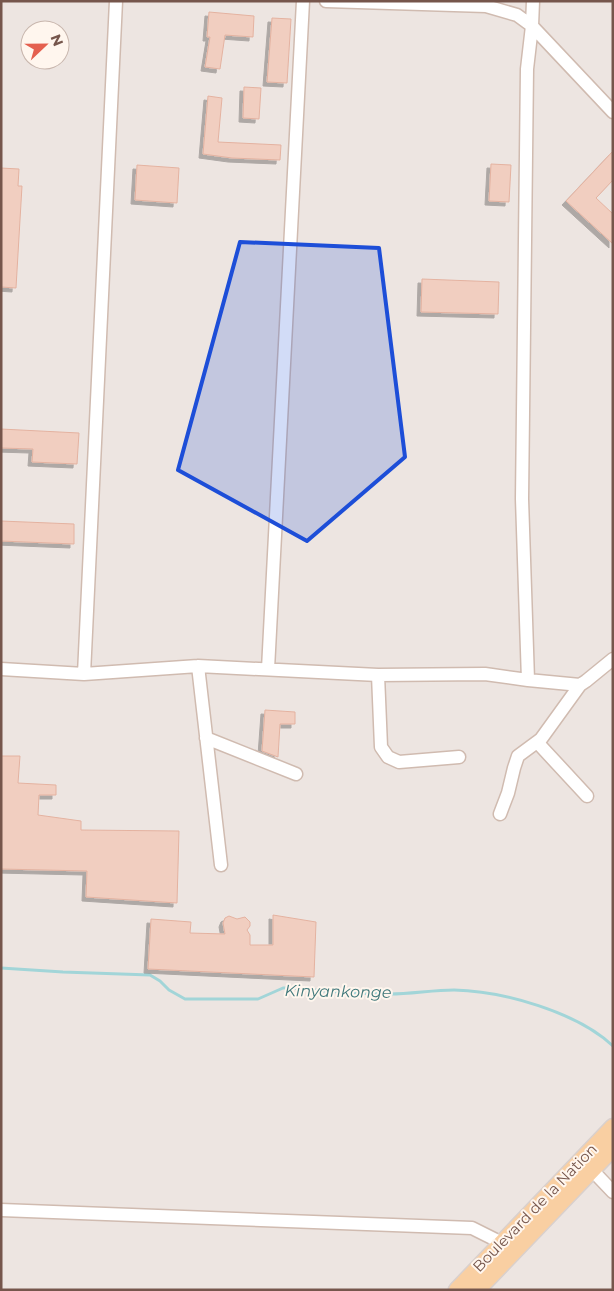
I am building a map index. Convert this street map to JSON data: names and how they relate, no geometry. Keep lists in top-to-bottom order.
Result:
{
  "streets": {
    "main road": ["Boulevard de la Nation"]
  },
  "water": ["Kinyankonge"],
  "north": "right"
}
